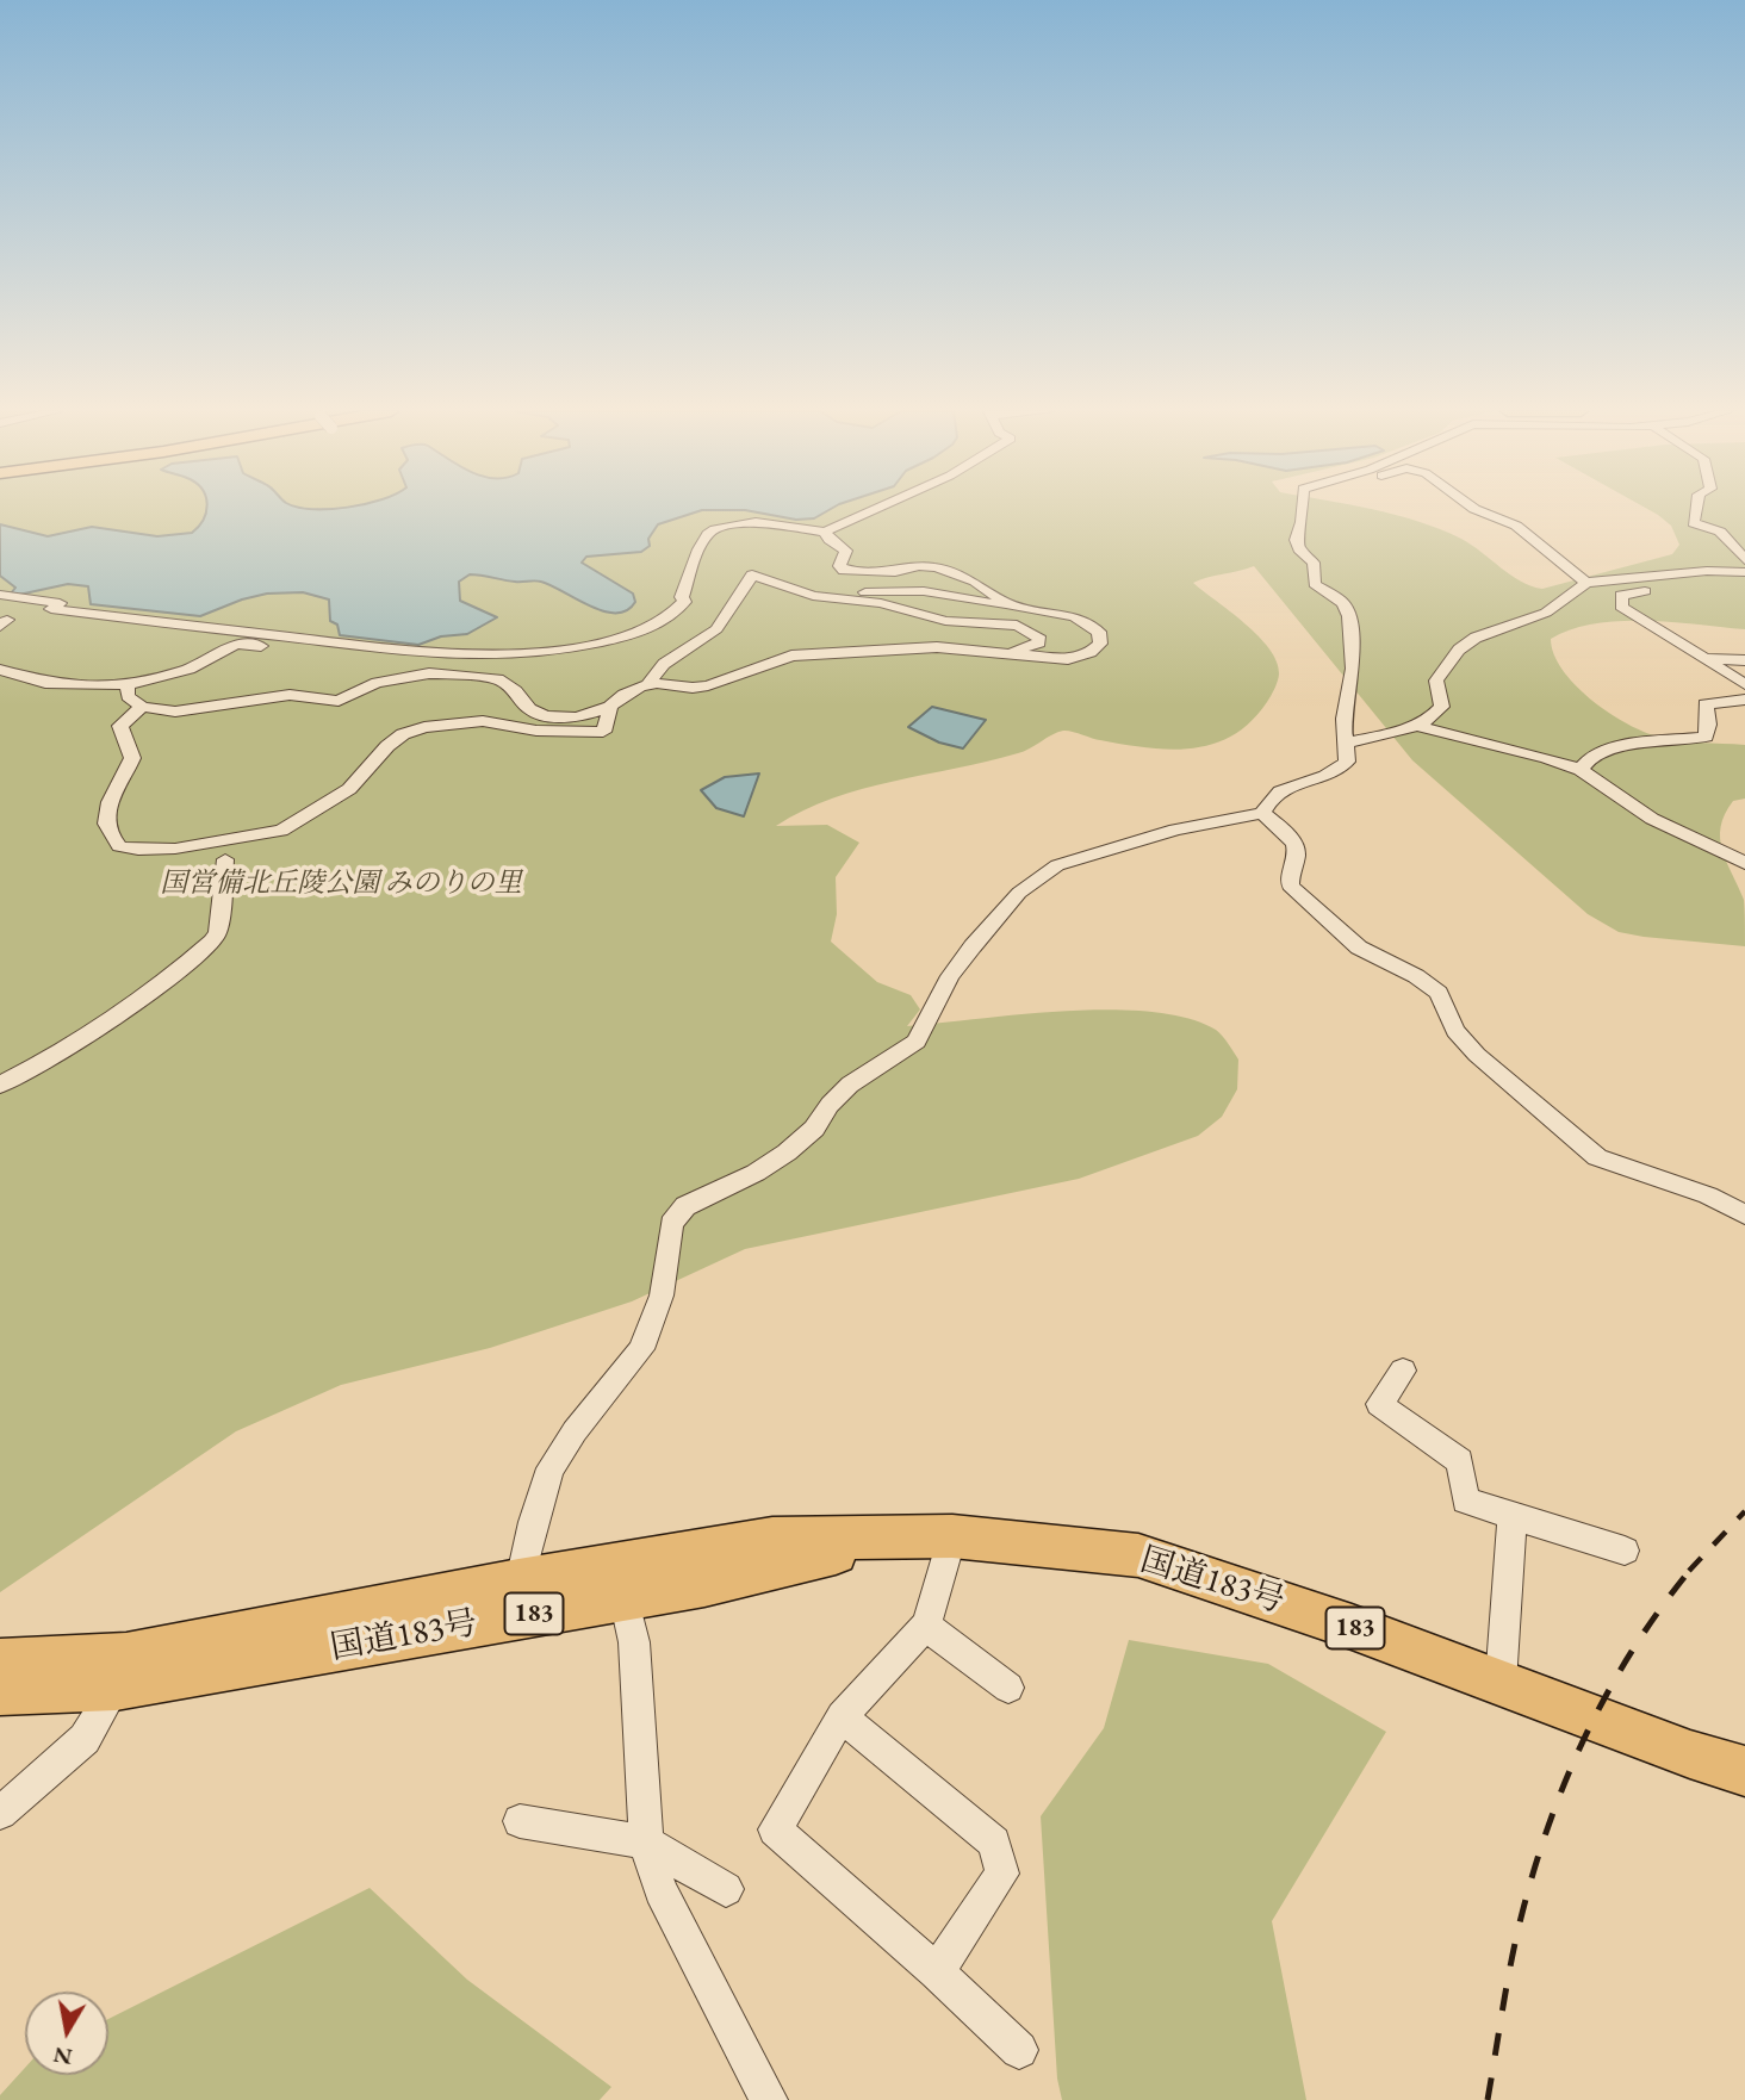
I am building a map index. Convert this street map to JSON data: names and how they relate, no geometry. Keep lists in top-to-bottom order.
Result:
{
  "streets": {
    "highway": ["国道183号", "183"]
  },
  "parks": ["国営備北丘陵公園 みのりの里"],
  "north": "bottom"
}
